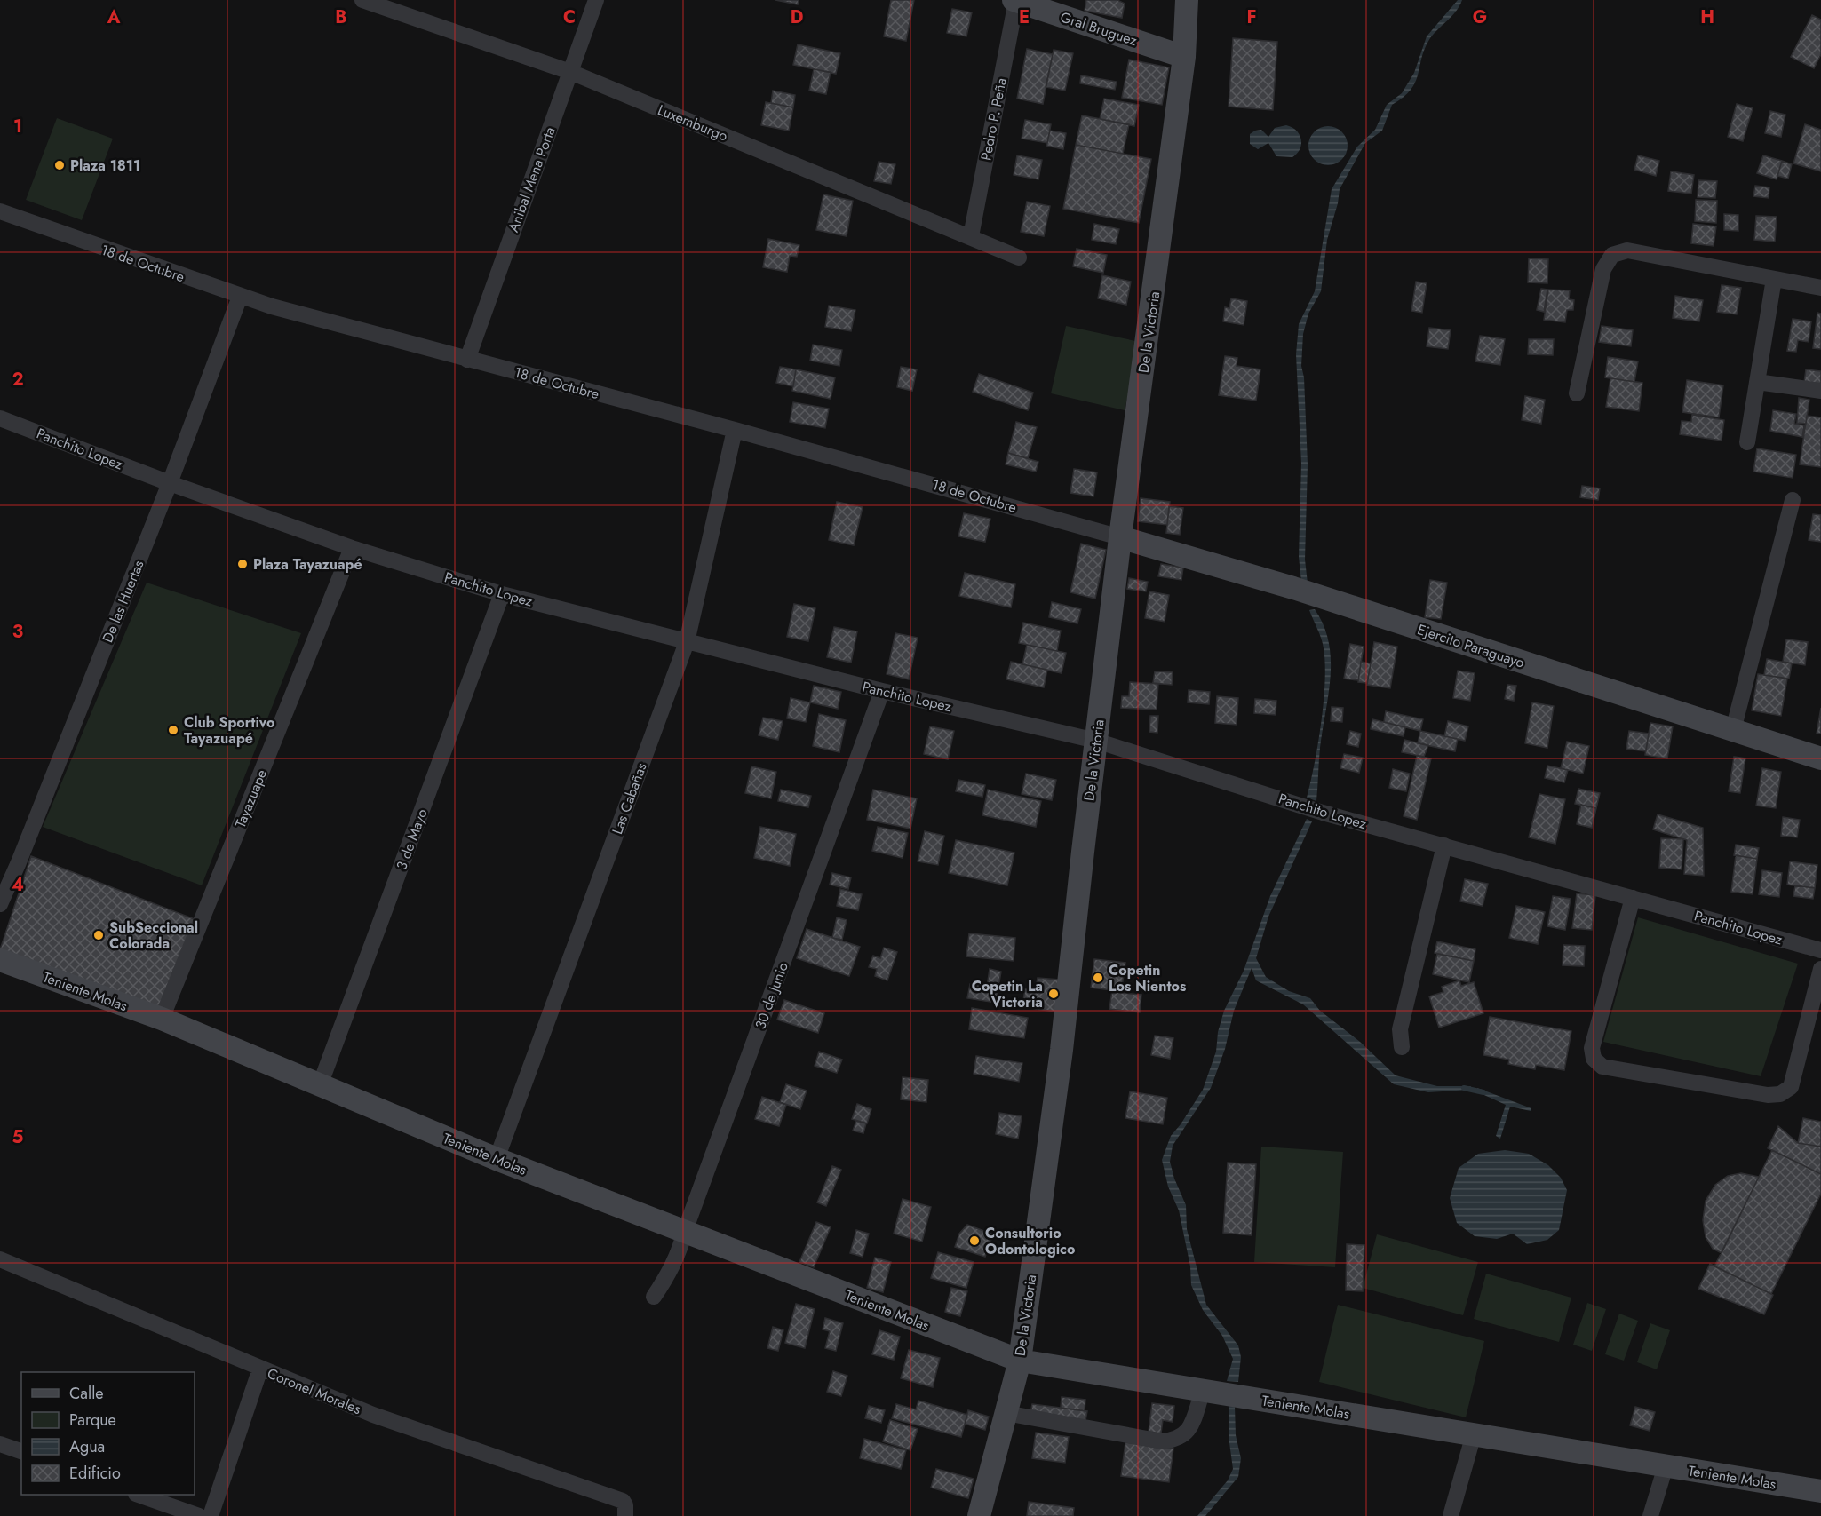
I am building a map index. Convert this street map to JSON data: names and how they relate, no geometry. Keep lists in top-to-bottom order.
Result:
{
  "streets": {
    "street": [
      "Gral Bruguez",
      "Pedro P. Peña",
      "Luxemburgo",
      "Anibal Mena Porta",
      "18 de Octubre",
      "De la Victoria",
      "Panchito Lopez",
      "De las Huertas",
      "Ejercito Paraguayo",
      "Tayazuape",
      "Las Cabañas",
      "3 de Mayo",
      "Teniente Molas",
      "30 de Junio",
      "Coronel Morales"
    ]
  },
  "crossings": [
    ["Gral Bruguez", "Pedro P. Peña"],
    ["Gral Bruguez", "De la Victoria"],
    ["Pedro P. Peña", "Luxemburgo"],
    ["Luxemburgo", "Anibal Mena Porta"],
    ["Anibal Mena Porta", "18 de Octubre"],
    ["18 de Octubre", "De la Victoria"],
    ["18 de Octubre", "De las Huertas"],
    ["18 de Octubre", "Ejercito Paraguayo"],
    ["18 de Octubre", "Las Cabañas"],
    ["De la Victoria", "Panchito Lopez"],
    ["De la Victoria", "Ejercito Paraguayo"],
    ["De la Victoria", "Teniente Molas"],
    ["Panchito Lopez", "De las Huertas"],
    ["Panchito Lopez", "Tayazuape"],
    ["Panchito Lopez", "Las Cabañas"],
    ["Panchito Lopez", "3 de Mayo"],
    ["Panchito Lopez", "30 de Junio"],
    ["Tayazuape", "Teniente Molas"],
    ["Las Cabañas", "Teniente Molas"],
    ["3 de Mayo", "Teniente Molas"],
    ["Teniente Molas", "30 de Junio"]
  ],
  "places": [
    "Plaza 1811",
    "Plaza Tayazuapé",
    "Club Sportivo Tayazuapé",
    "SubSeccional Colorada",
    "Copetin Los Nientos",
    "Copetin La Victoria",
    "Consultorio Odontologico"
  ],
  "legend": [
    "Calle",
    "Parque",
    "Agua",
    "Edificio"
  ],
  "grid": {
    "columns": [
      "A",
      "B",
      "C",
      "D",
      "E",
      "F",
      "G",
      "H"
    ],
    "rows": [
      "1",
      "2",
      "3",
      "4",
      "5"
    ]
  }
}
